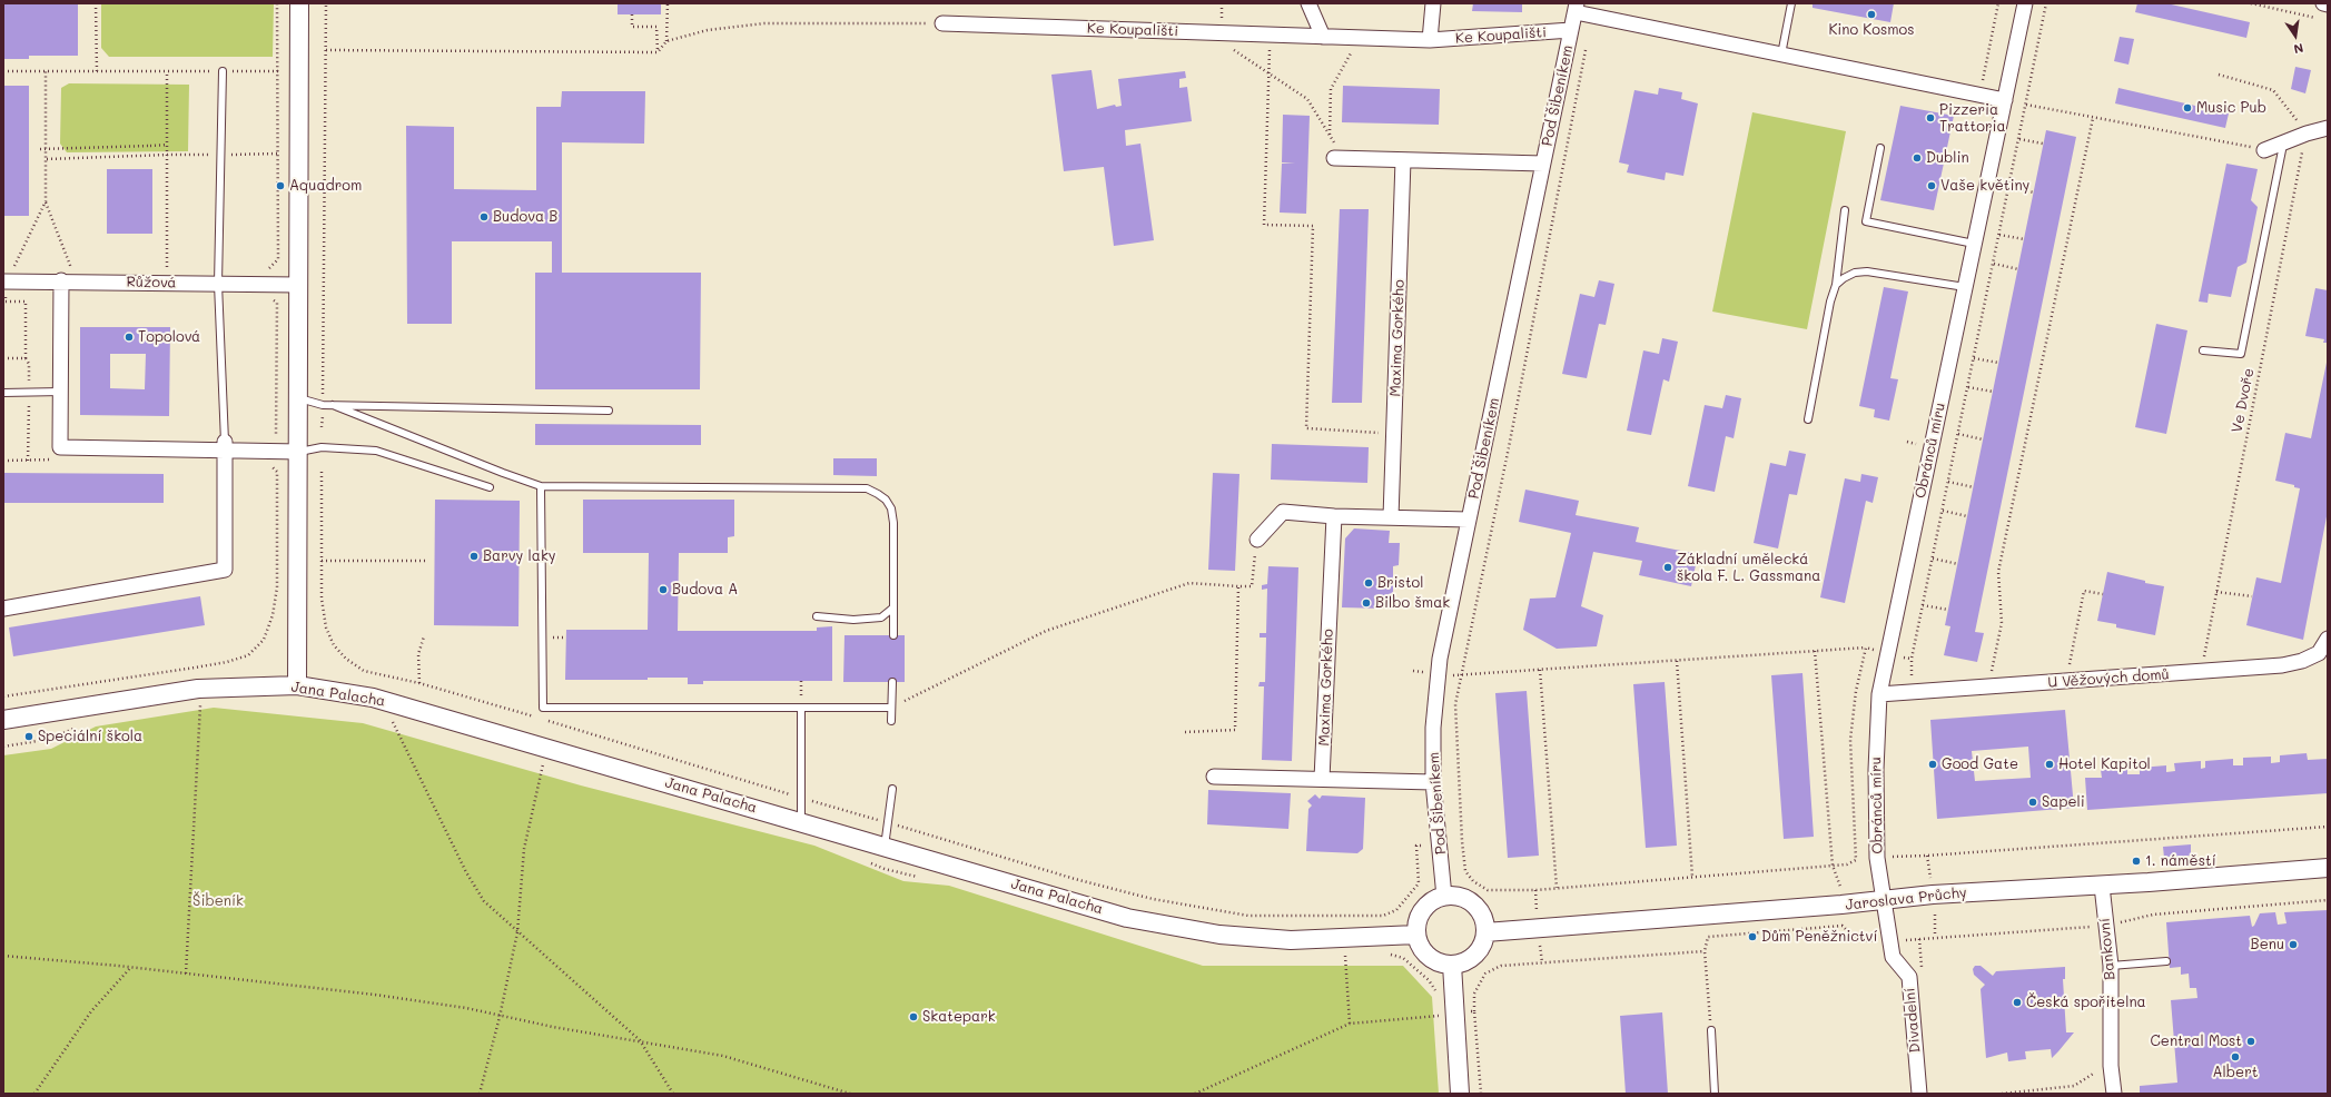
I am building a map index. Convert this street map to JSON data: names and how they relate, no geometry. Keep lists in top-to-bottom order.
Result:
{
  "streets": {
    "street": [
      "Ke Koupališti",
      "Pod Šibeníkem",
      "Růžová",
      "Maxima Gorkého",
      "Obránců míru",
      "U Věžových domů",
      "Jana Palacha",
      "Jaroslava Průchy",
      "Bankovní",
      "Divadelní"
    ],
    "path": ["Ve Dvoře"]
  },
  "crossings": [
    ["Ke Koupališti", "Pod Šibeníkem"],
    ["Pod Šibeníkem", "Jana Palacha"],
    ["Pod Šibeníkem", "Jaroslava Průchy"],
    ["Ve Dvoře", "U Věžových domů"],
    ["Obránců míru", "U Věžových domů"],
    ["Obránců míru", "Jaroslava Průchy"],
    ["Obránců míru", "Divadelní"],
    ["Jana Palacha", "Jaroslava Průchy"],
    ["Jaroslava Průchy", "Bankovní"],
    ["Jaroslava Průchy", "Divadelní"]
  ],
  "parks": ["Šibeník"],
  "places": [
    "Kino Kosmos",
    "Music Pub",
    "Pizzeria Trattoria",
    "Dublin",
    "Aquadrom",
    "Vaše květiny",
    "Budova B",
    "Topolová",
    "Barvy laky",
    "Základní umělecká škola F. L. Gassmana",
    "Bristol",
    "Budova A",
    "Bilbo šmak",
    "Speciální škola",
    "Good Gate",
    "Hotel Kapitol",
    "Sapeli",
    "1. náměstí",
    "Dům Peněžnictví",
    "Benu",
    "Česká spořitelna",
    "Skatepark",
    "Central Most",
    "Albert"
  ],
  "north": "bottom"
}
